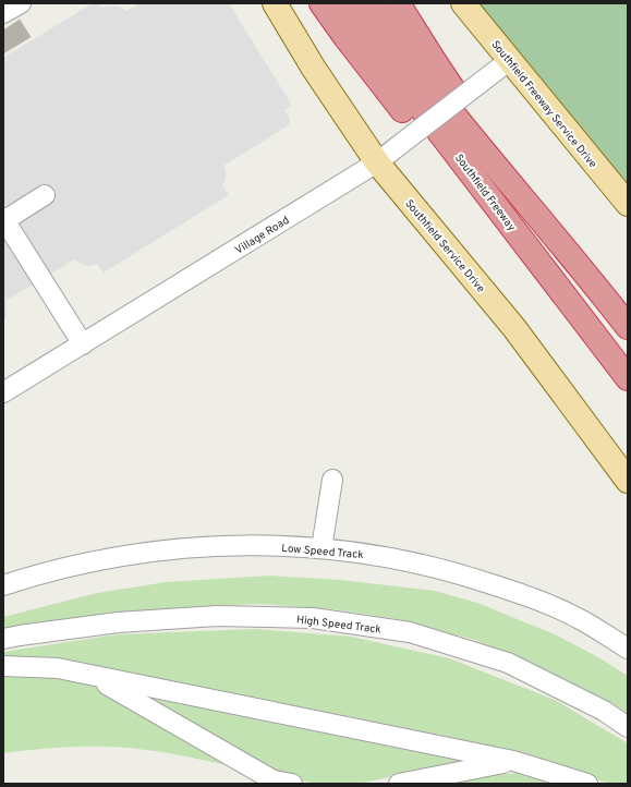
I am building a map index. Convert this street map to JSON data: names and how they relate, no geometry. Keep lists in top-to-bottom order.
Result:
{
  "streets": {
    "highway": ["Southfield Freeway"],
    "main road": ["Southfield Freeway Service Drive", "Southfield Service Drive"],
    "street": ["Village Road", "Low Speed Track", "High Speed Track"]
  },
  "crossings": [
    ["Southfield Freeway Service Drive", "Village Road"],
    ["Village Road", "Southfield Service Drive"]
  ]
}
